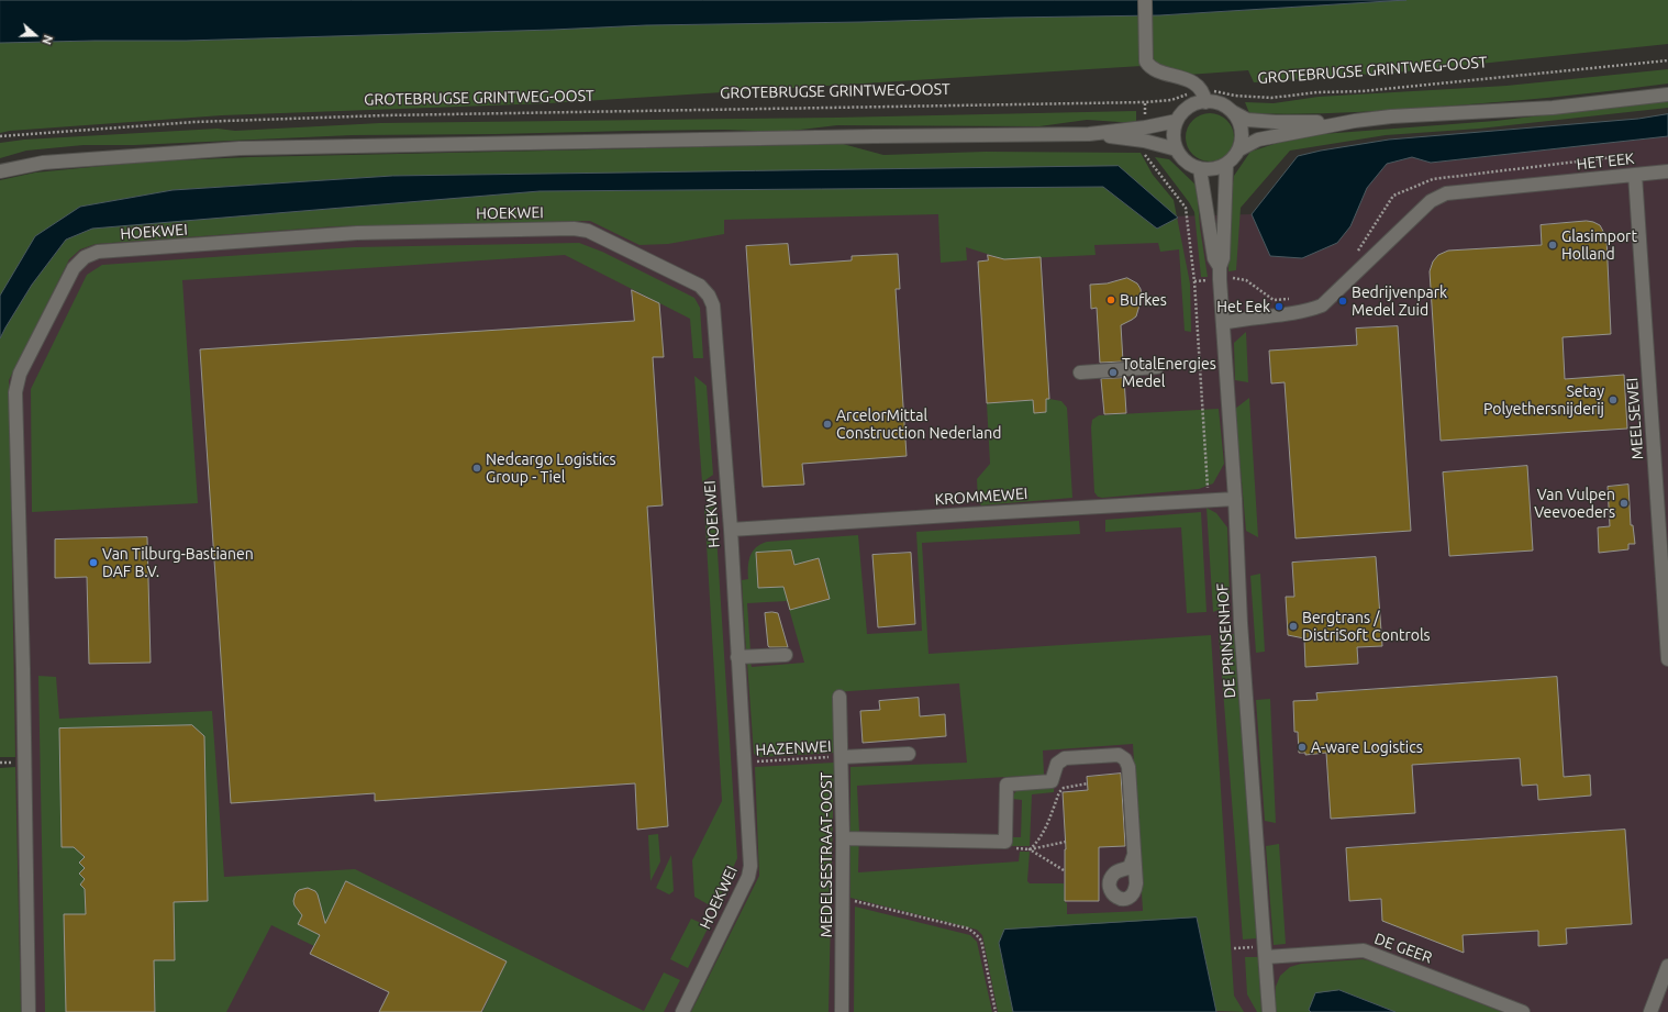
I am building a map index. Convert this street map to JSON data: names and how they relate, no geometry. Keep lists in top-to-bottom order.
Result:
{
  "streets": {
    "street": [
      "HET EEK",
      "HOEKWEI",
      "MEELSEWEI",
      "KROMMEWEI",
      "DE PRINSENHOF",
      "MEDELSESTRAAT-OOST",
      "DE GEER"
    ],
    "path": ["GROTEBRUGSE GRINTWEG-OOST", "HAZENWEI"]
  },
  "crossings": [
    ["GROTEBRUGSE GRINTWEG-OOST", "DE PRINSENHOF"],
    ["HET EEK", "MEELSEWEI"],
    ["HET EEK", "DE PRINSENHOF"],
    ["HOEKWEI", "KROMMEWEI"],
    ["HOEKWEI", "HAZENWEI"],
    ["KROMMEWEI", "DE PRINSENHOF"],
    ["DE PRINSENHOF", "DE GEER"],
    ["HAZENWEI", "MEDELSESTRAAT-OOST"]
  ],
  "places": [
    "Glasimport Holland",
    "Bufkes",
    "Bedrijvenpark Medel Zuid",
    "Het Eek",
    "TotalEnergies Medel",
    "Setay Polyethersnijderij",
    "ArcelorMittal Construction Nederland",
    "Nedcargo Logistics Group - Tiel",
    "Van Vulpen Veevoeders",
    "Van Tilburg-Bastianen DAF B.V.",
    "Bergtrans / DistriSoft Controls",
    "A-ware Logistics"
  ],
  "north": "right"
}
